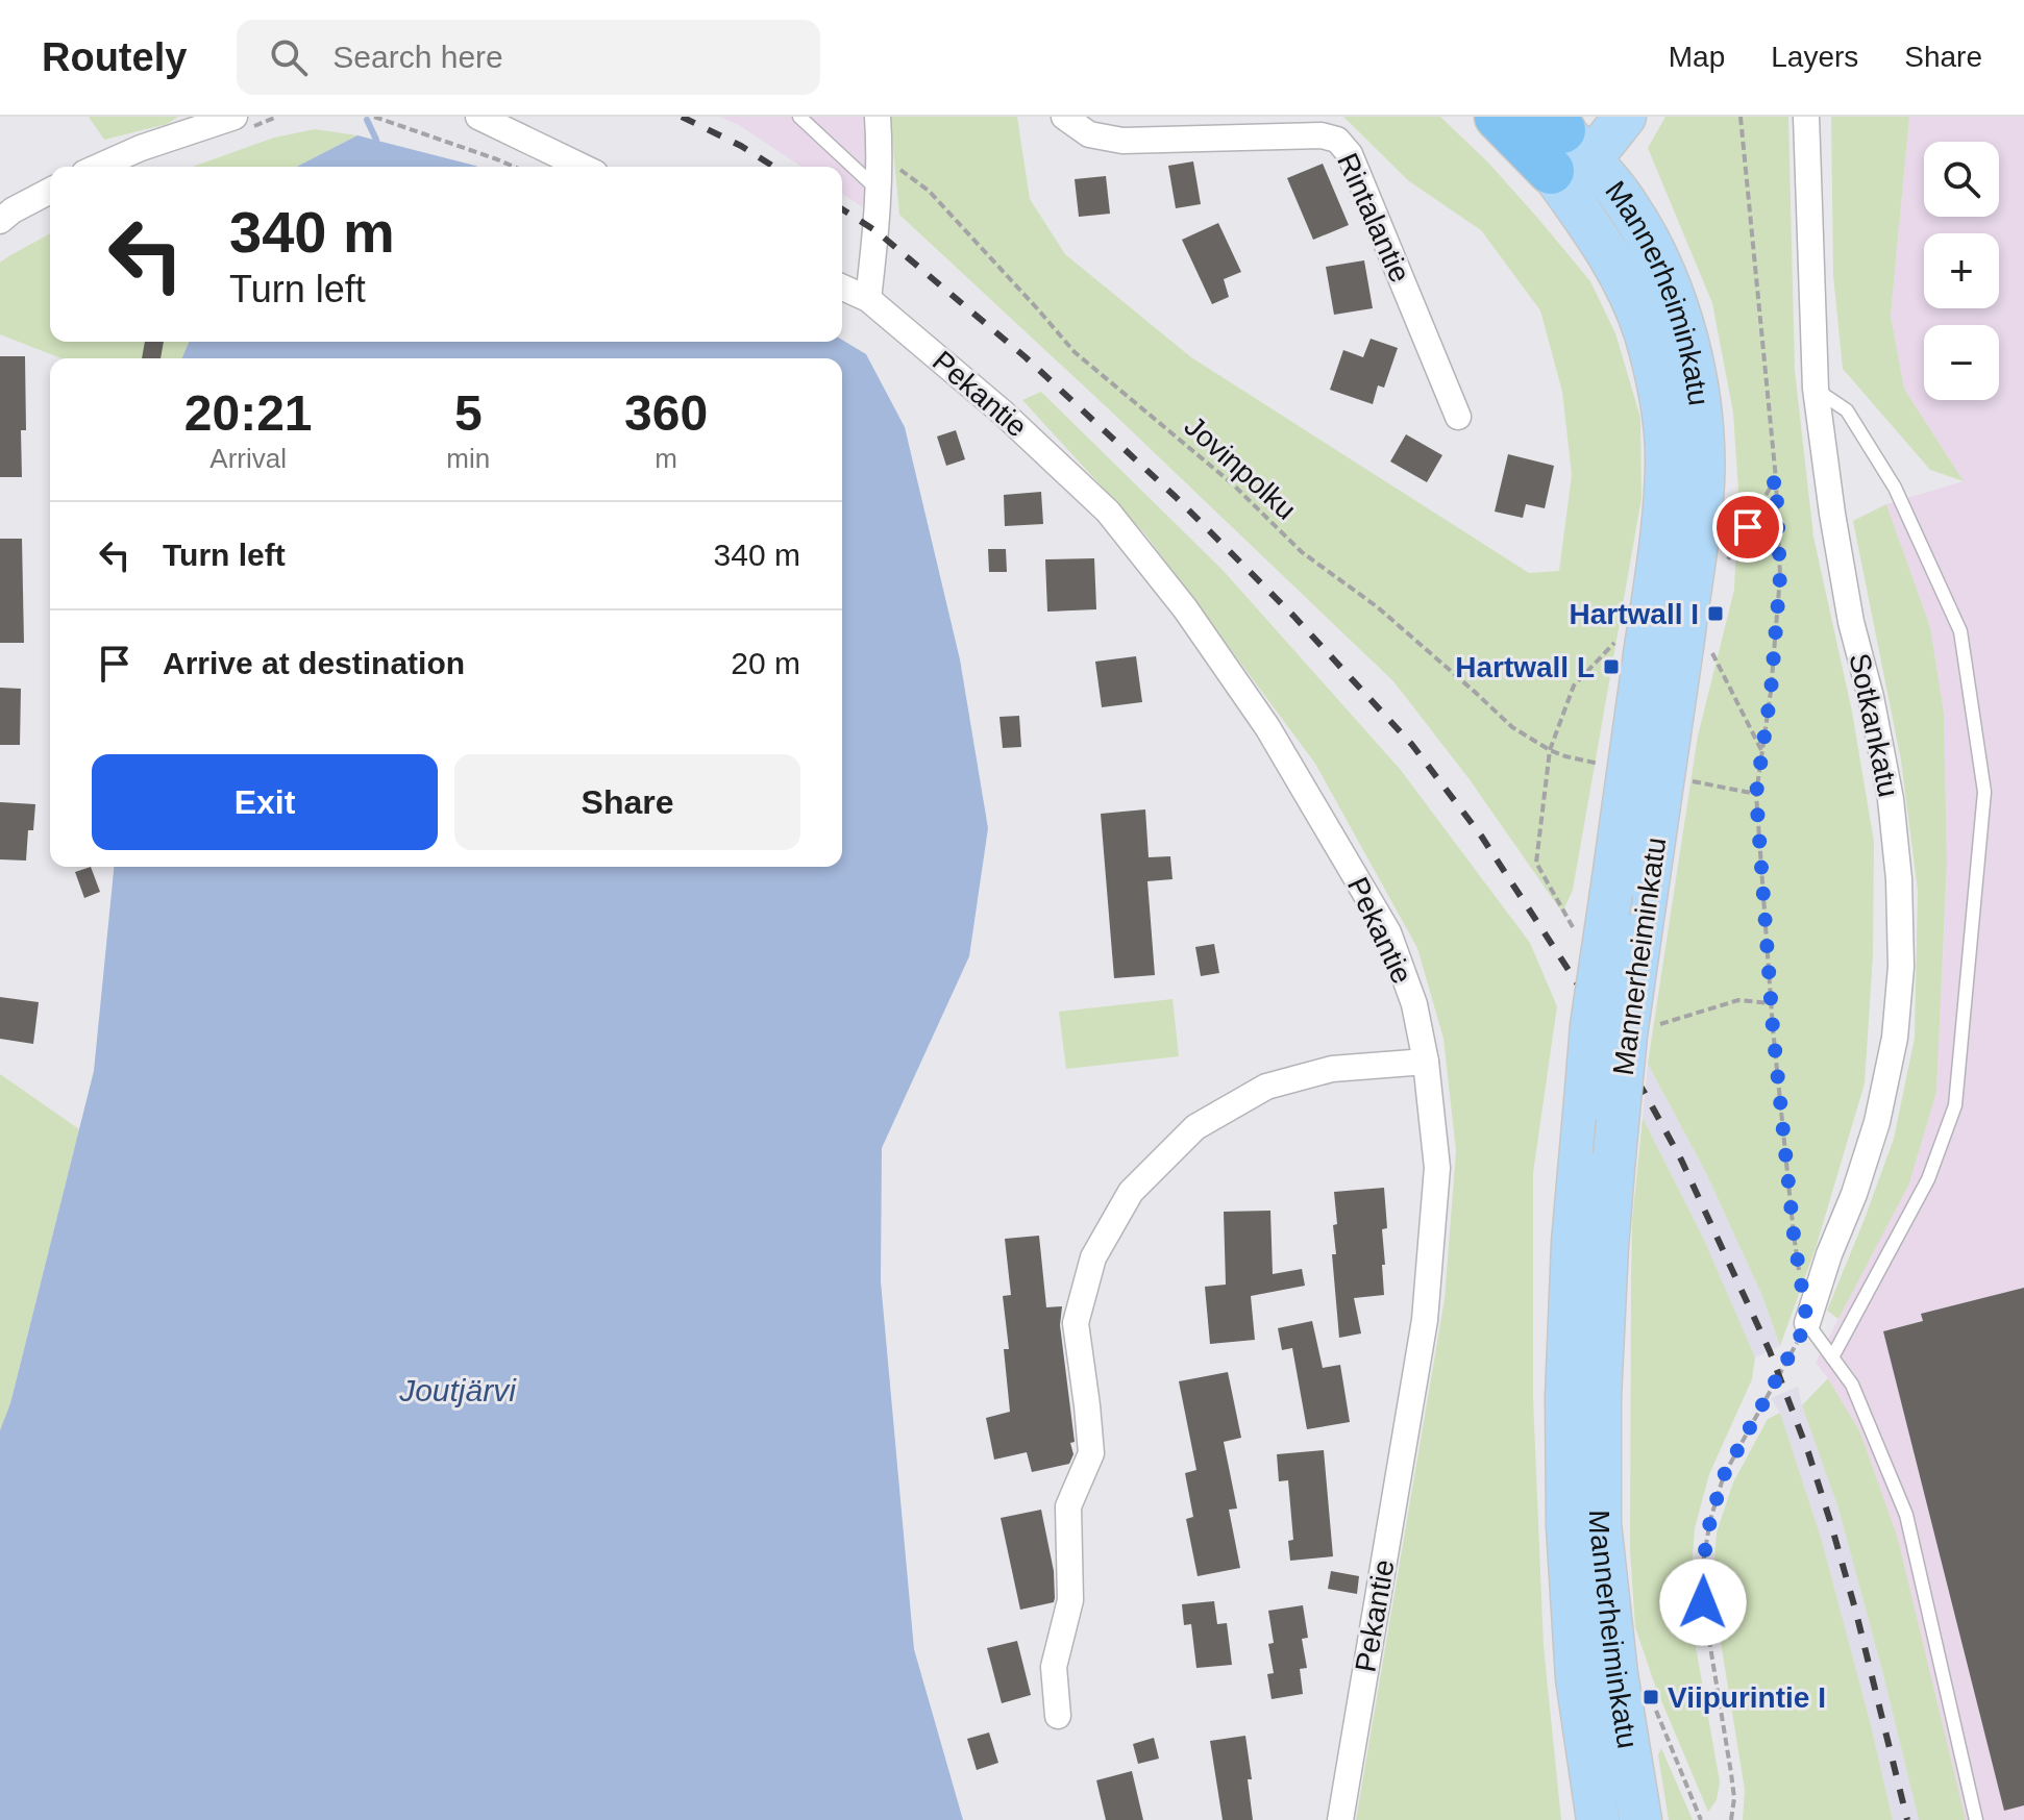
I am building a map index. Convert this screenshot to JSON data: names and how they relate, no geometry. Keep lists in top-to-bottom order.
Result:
{
  "streets": {
    "main road": ["Mannerheiminkatu"],
    "street": ["Rintalantie", "Pekantie", "Sotkankatu"],
    "path": ["Jovinpolku"]
  },
  "water": ["Joutjärvi"],
  "places": {
    "transit": ["Hartwall I", "Hartwall L", "Viipurintie I"]
  },
  "page": {
    "header": "Routely",
    "search": "Search here",
    "nav": ["Map", "Layers", "Share"],
    "map_buttons": ["+", "−"],
    "turn": ["340 m", "Turn left"],
    "eta": [
      "20:21",
      "Arrival",
      "5",
      "min",
      "360",
      "m"
    ],
    "list": [
      {
        "name": "Turn left",
        "value": "340 m"
      },
      {
        "name": "Arrive at destination",
        "value": "20 m"
      }
    ],
    "buttons": ["Exit", "Share"]
  }
}
